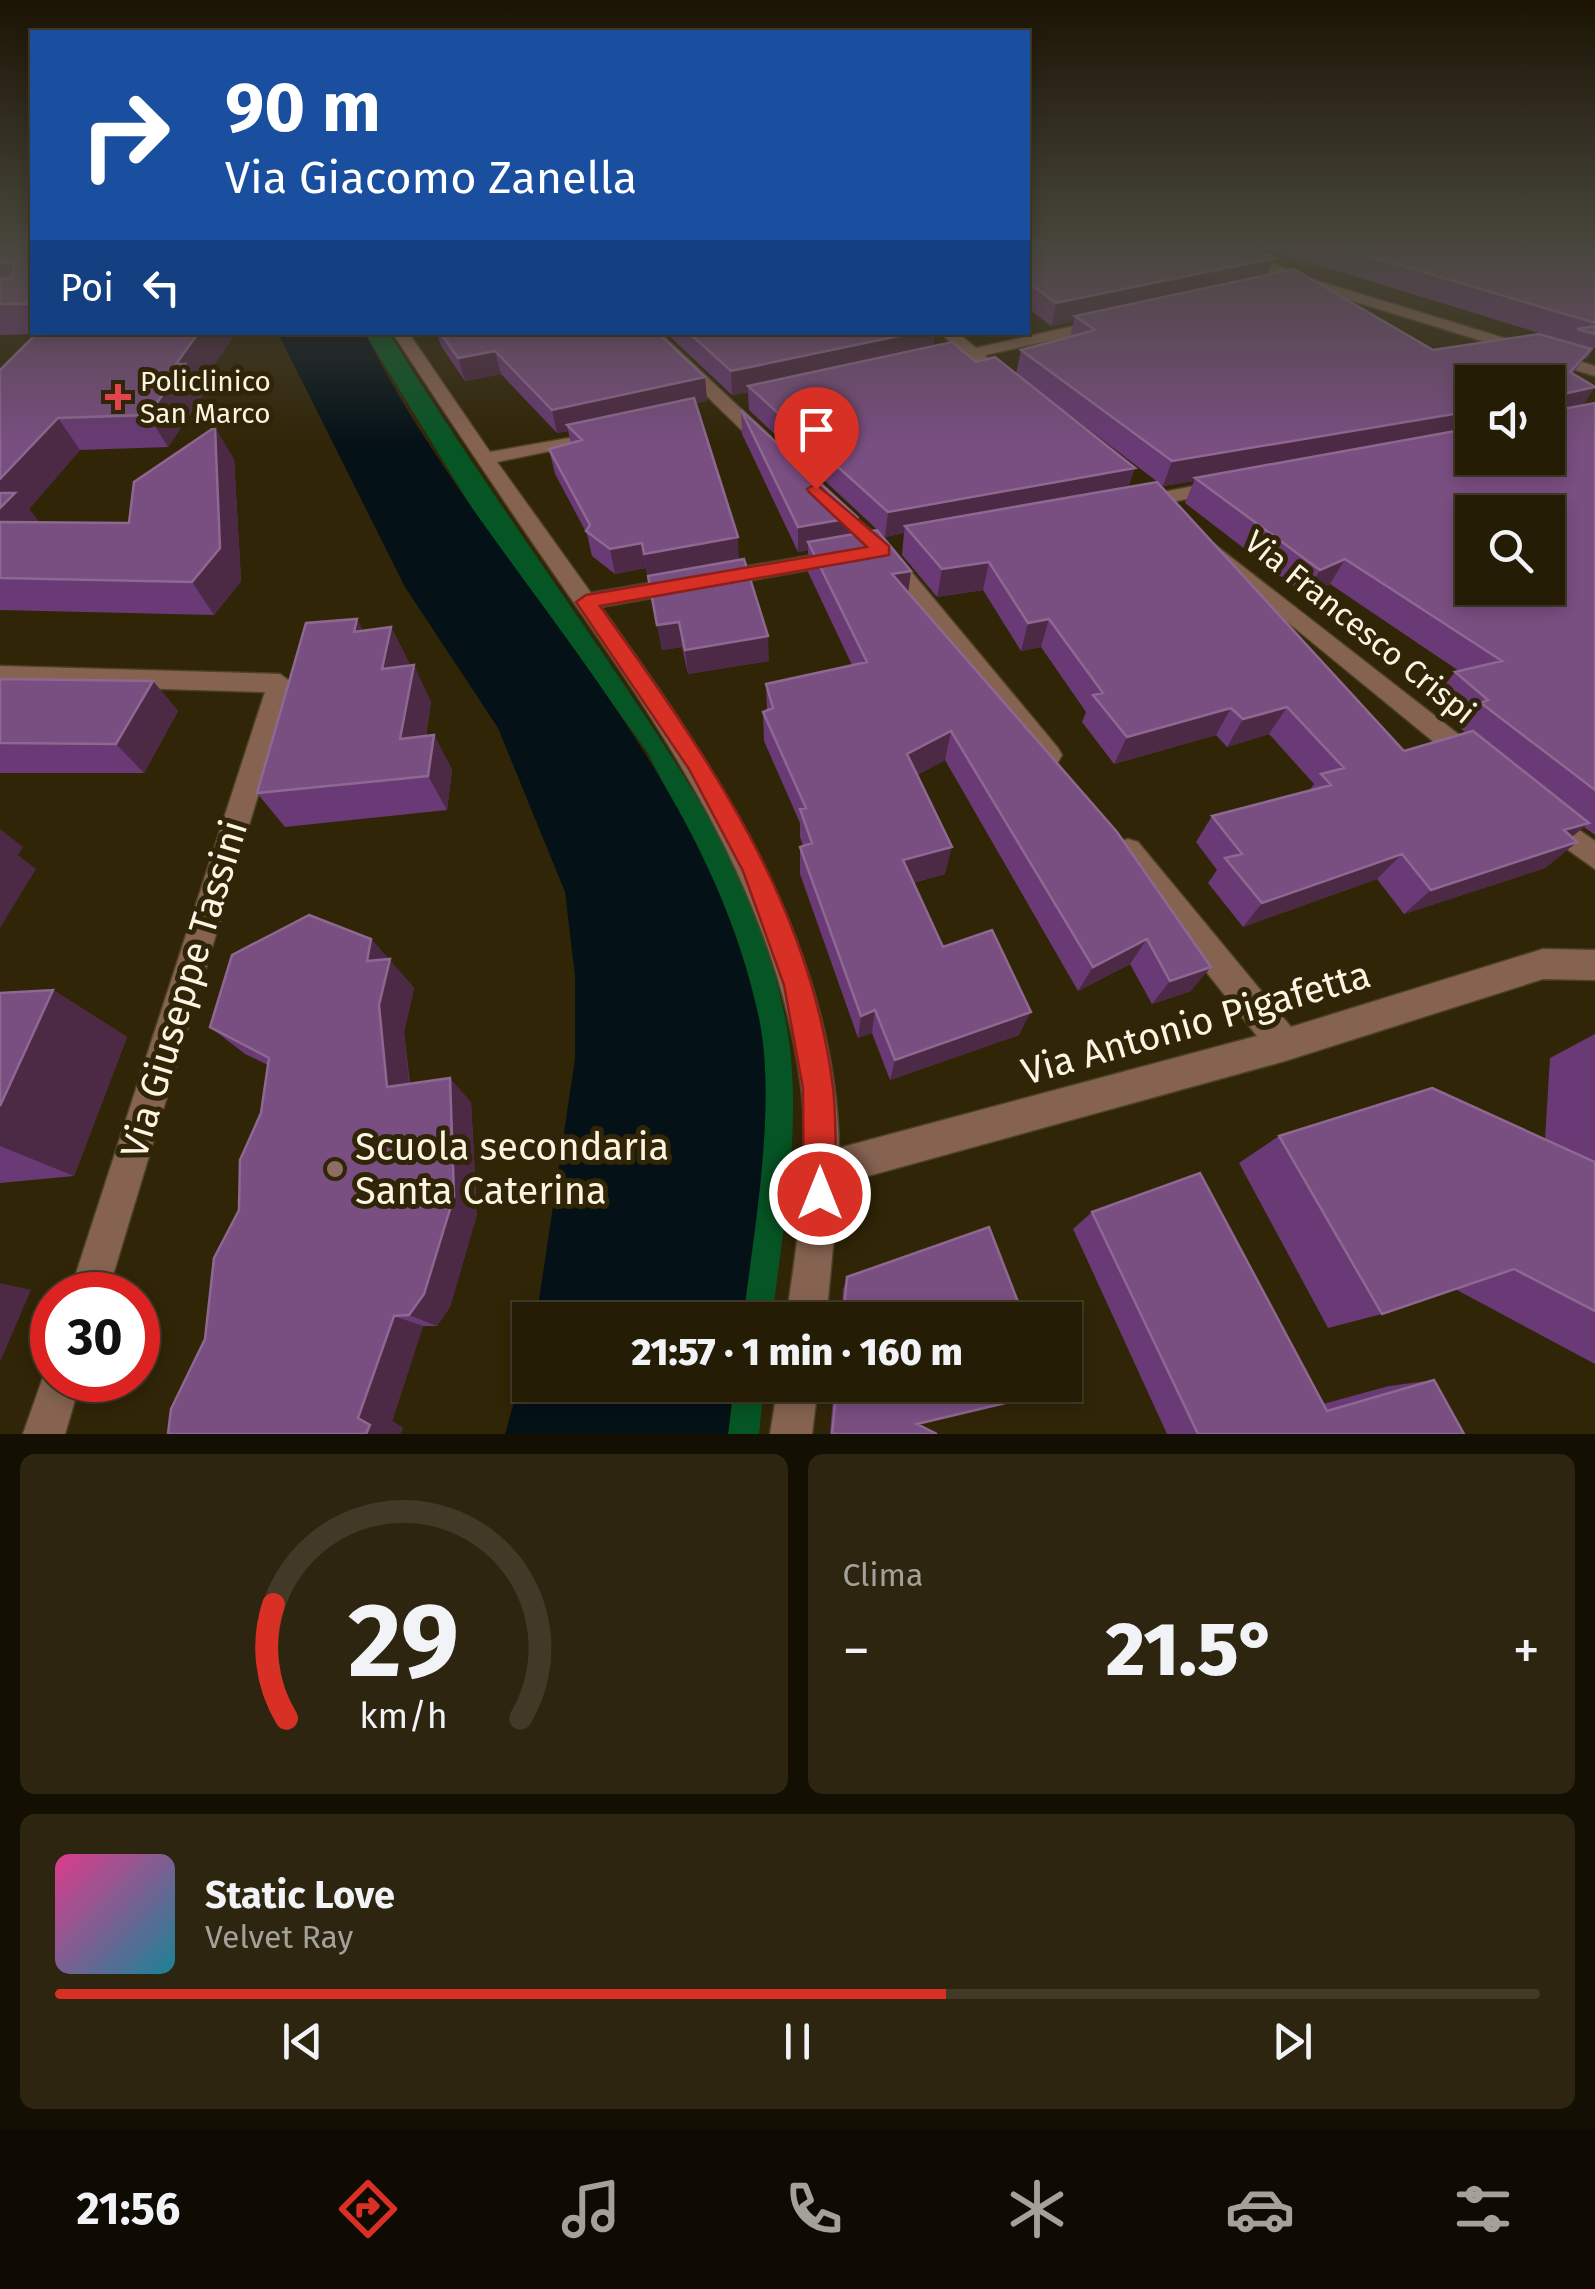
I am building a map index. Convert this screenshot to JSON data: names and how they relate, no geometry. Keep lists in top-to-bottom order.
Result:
{
  "streets": {
    "street": ["Via Francesco Crispi", "Via Giuseppe Tassini", "Via Antonio Pigafetta"]
  },
  "places": {
    "health": ["Policlinico San Marco"],
    "other": ["Scuola secondaria Santa Caterina"]
  },
  "page": {
    "turn": ["90 m", "Via Giacomo Zanella"],
    "then": "Poi",
    "limit": "30",
    "trip": "21:57 · 1 min · 160 m",
    "tile": "Clima",
    "heat": ["−", "21.5°", "+"],
    "song": ["Static Love", "Velvet Ray"],
    "tabs": "21:56",
    "gauge": ["29", "km/h"]
  }
}
